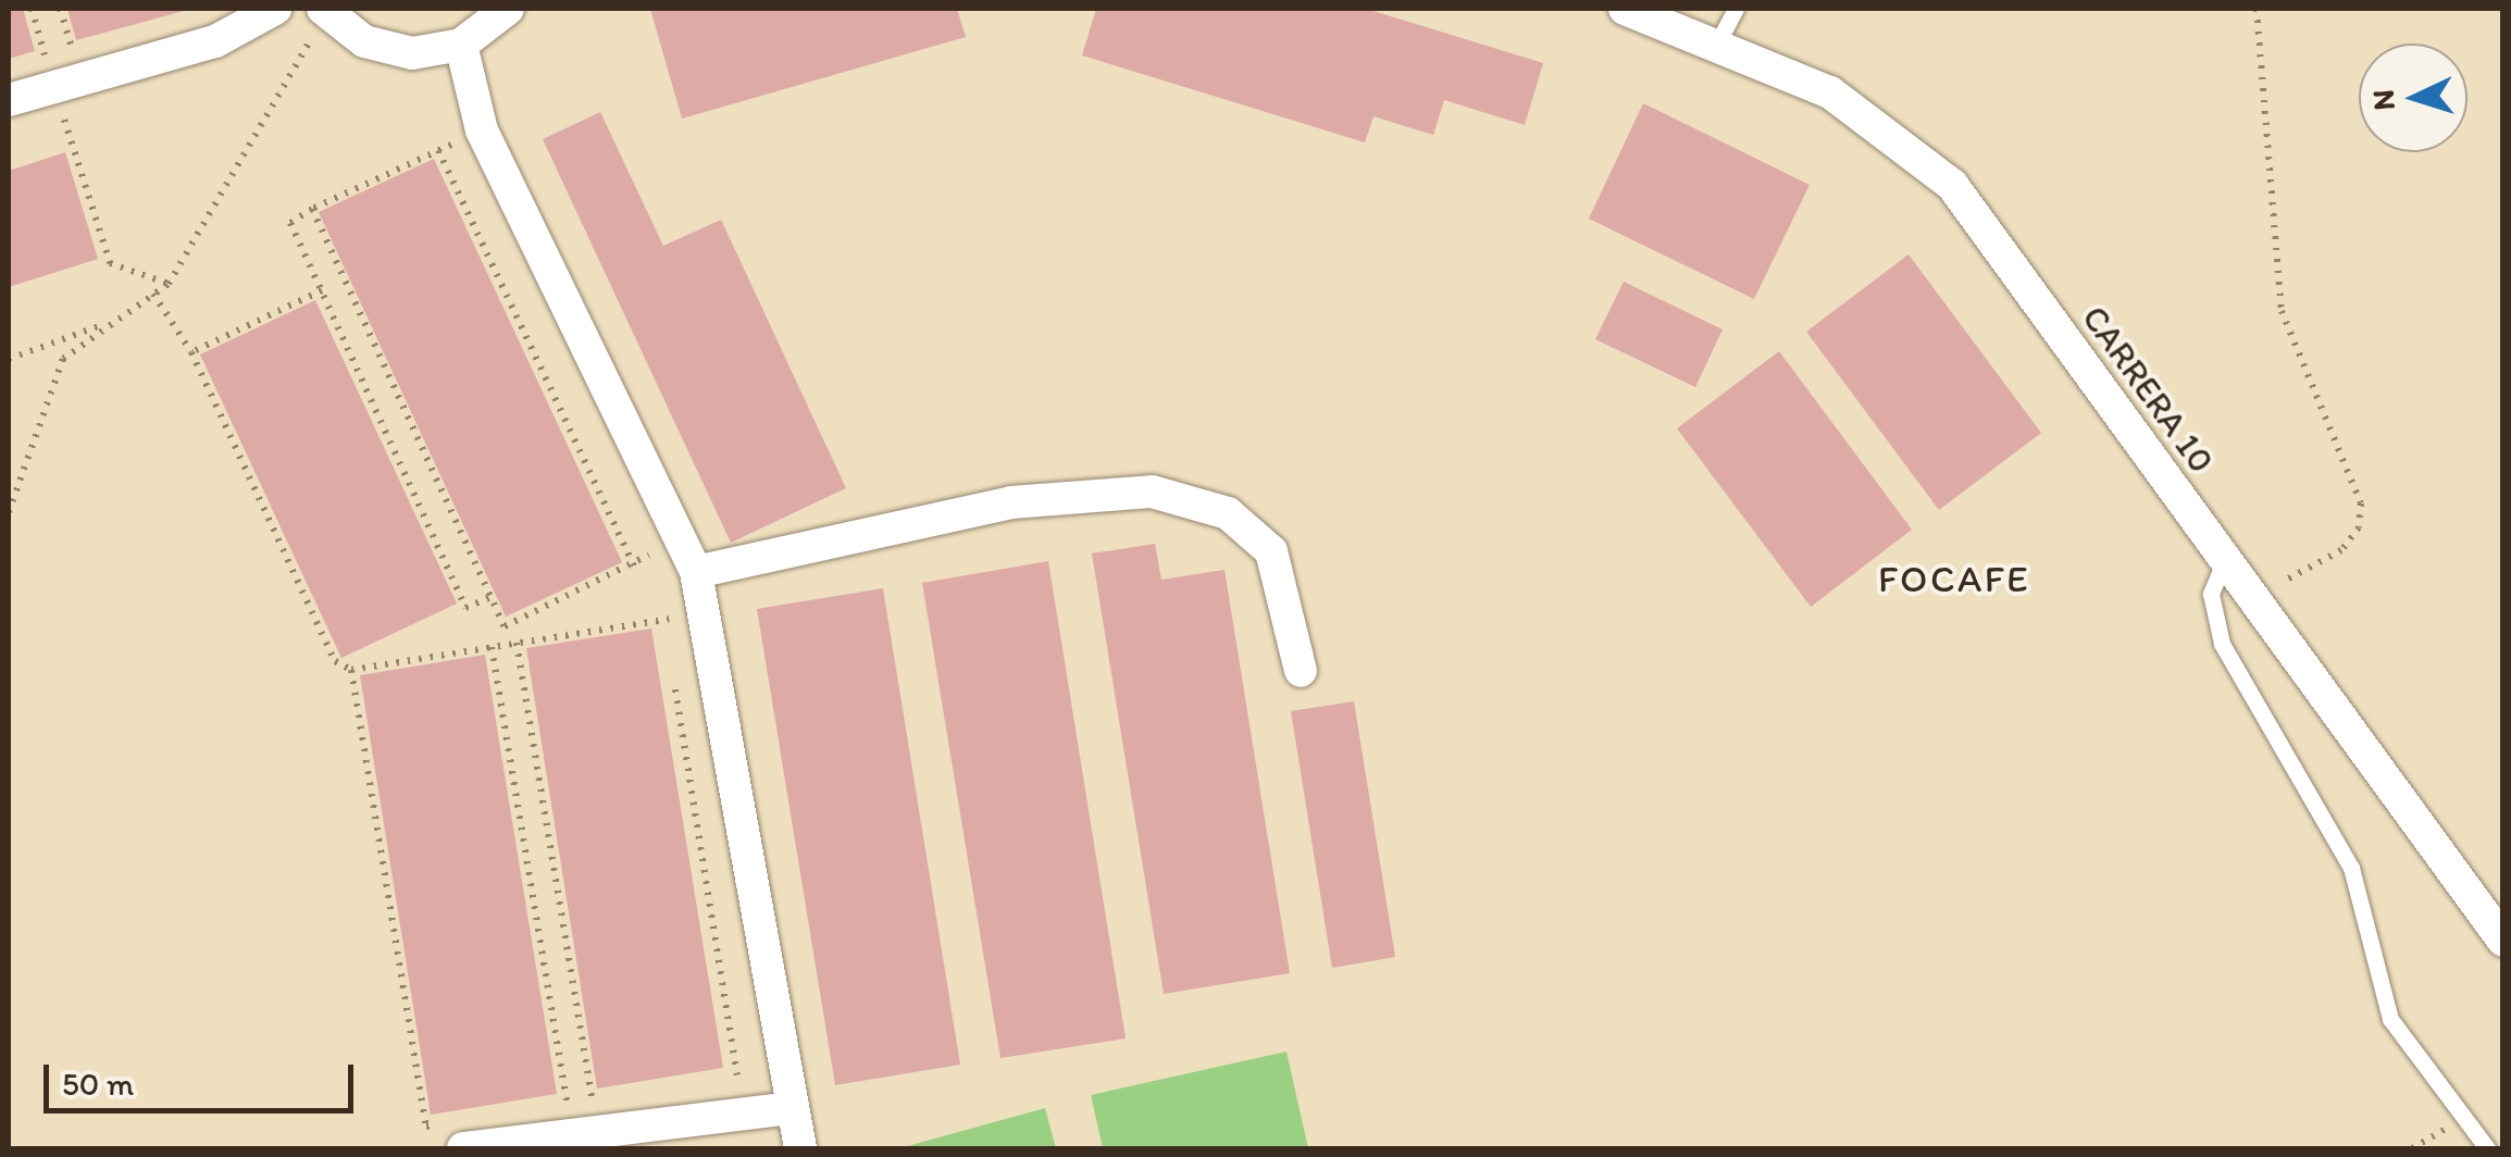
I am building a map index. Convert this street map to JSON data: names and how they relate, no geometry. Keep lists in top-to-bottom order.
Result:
{
  "streets": {
    "street": ["CARRERA 10"]
  },
  "districts": ["FOCAFE"],
  "scale_bar": "50 m",
  "north": "left"
}
